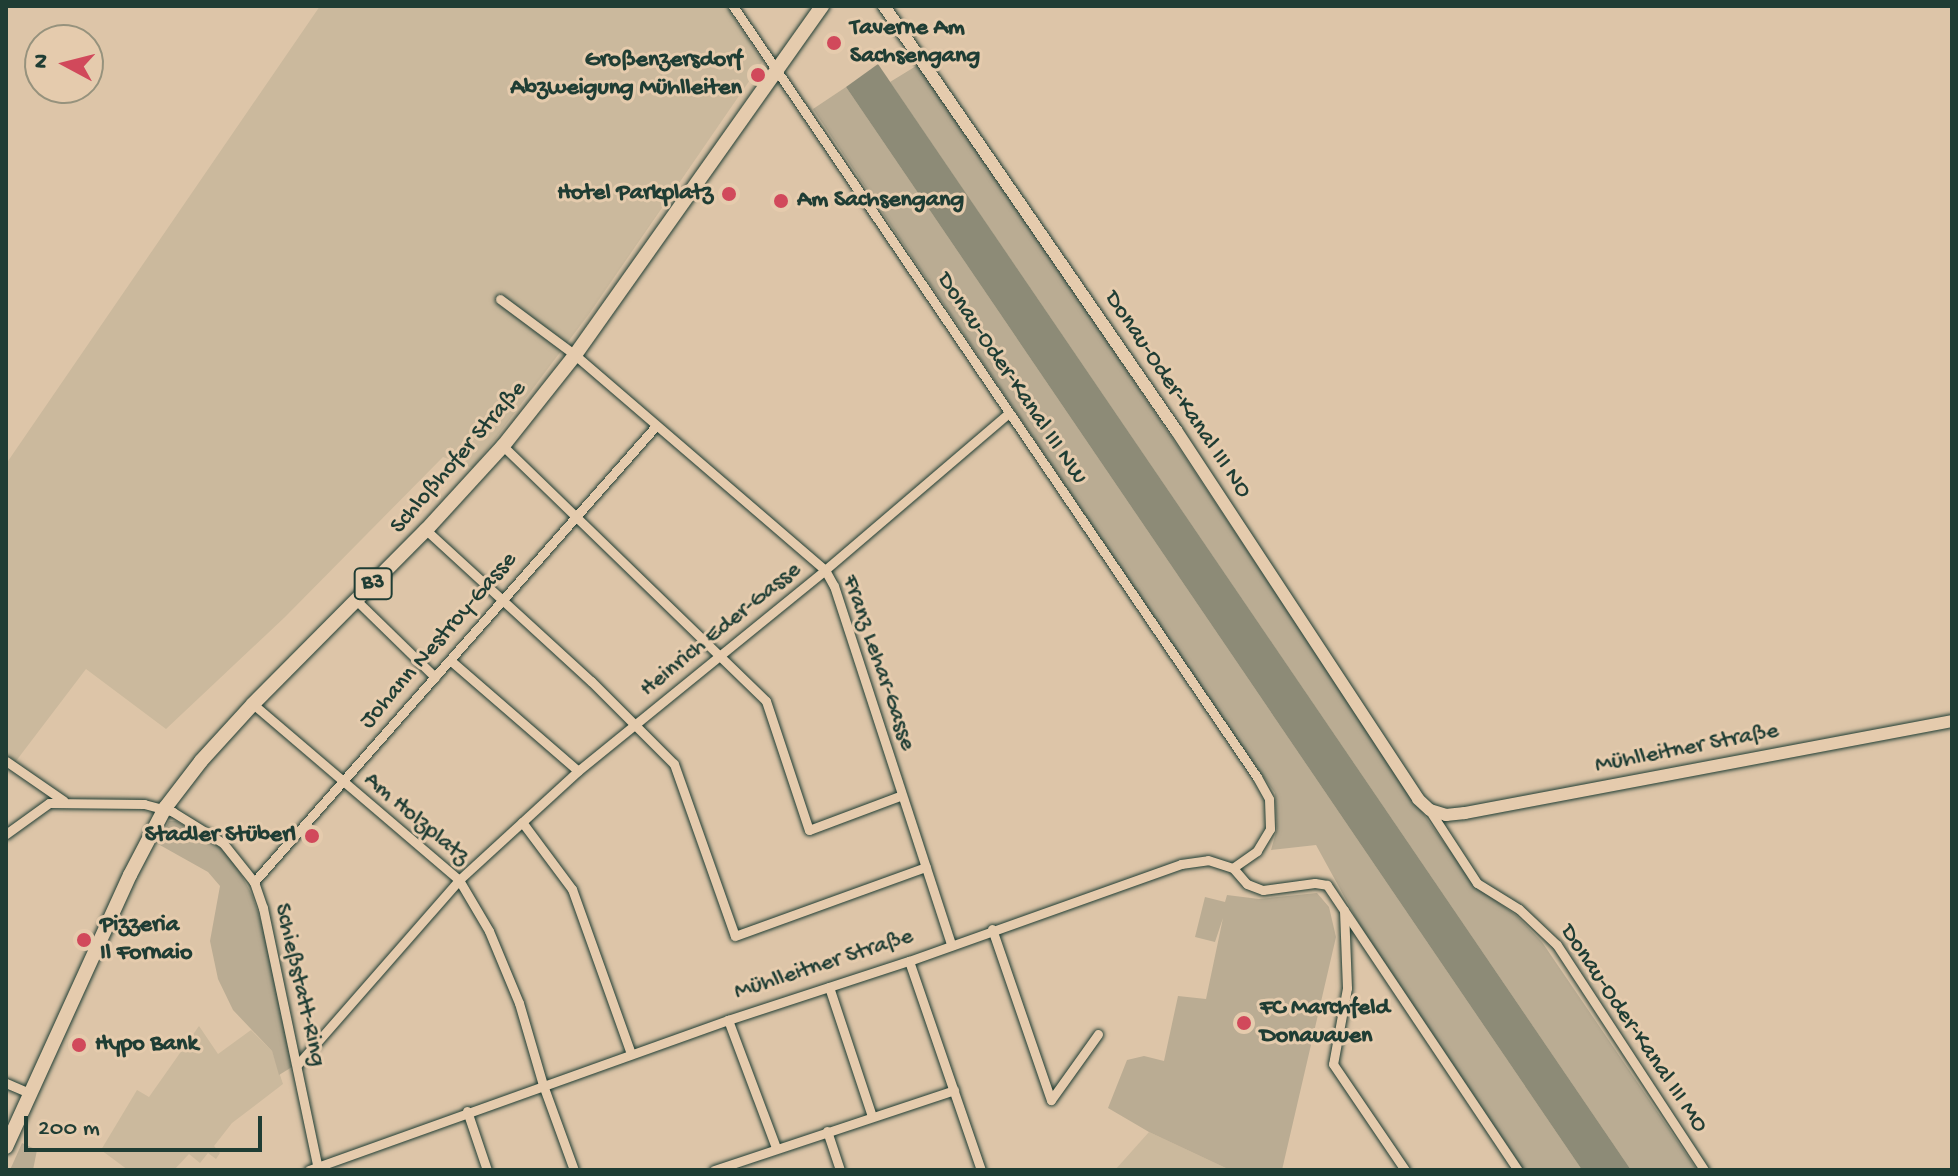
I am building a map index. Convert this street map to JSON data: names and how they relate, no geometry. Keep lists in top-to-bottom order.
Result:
{
  "streets": {
    "main road": ["Schloßhofer Straße", "B3"],
    "street": [
      "Donau-Oder-Kanal III NW",
      "Donau-Oder-Kanal III NO",
      "Heinrich Eder-Gasse",
      "Johann Nestroy-Gasse",
      "Franz Lehar-Gasse",
      "Mühlleitner Straße",
      "Am Holzplatz",
      "Schießstatt-Ring",
      "Donau-Oder-Kanal III MO"
    ]
  },
  "crossings": [
    ["Donau-Oder-Kanal III NW", "Schloßhofer Straße"],
    ["Donau-Oder-Kanal III NW", "Heinrich Eder-Gasse"],
    ["Donau-Oder-Kanal III NW", "Mühlleitner Straße"],
    ["Donau-Oder-Kanal III NO", "Mühlleitner Straße"],
    ["Donau-Oder-Kanal III NO", "Donau-Oder-Kanal III MO"],
    ["Schloßhofer Straße", "B3"],
    ["Schloßhofer Straße", "Franz Lehar-Gasse"],
    ["Schloßhofer Straße", "Am Holzplatz"],
    ["Schloßhofer Straße", "Schießstatt-Ring"],
    ["Heinrich Eder-Gasse", "Franz Lehar-Gasse"],
    ["Heinrich Eder-Gasse", "Am Holzplatz"],
    ["Heinrich Eder-Gasse", "Schießstatt-Ring"],
    ["Johann Nestroy-Gasse", "Franz Lehar-Gasse"],
    ["Johann Nestroy-Gasse", "Am Holzplatz"],
    ["Johann Nestroy-Gasse", "Schießstatt-Ring"],
    ["Franz Lehar-Gasse", "Mühlleitner Straße"],
    ["Mühlleitner Straße", "Am Holzplatz"],
    ["Mühlleitner Straße", "Schießstatt-Ring"],
    ["Mühlleitner Straße", "Donau-Oder-Kanal III MO"]
  ],
  "places": [
    "Taverne Am Sachsengang",
    "Großenzersdorf Abzweigung Mühlleiten",
    "Hotel Parkplatz",
    "Am Sachsengang",
    "Stadler Stüberl",
    "Pizzeria Il Fornaio",
    "FC Marchfeld Donauauen",
    "Hypo Bank"
  ],
  "scale_bar": "200 m",
  "north": "left"
}
